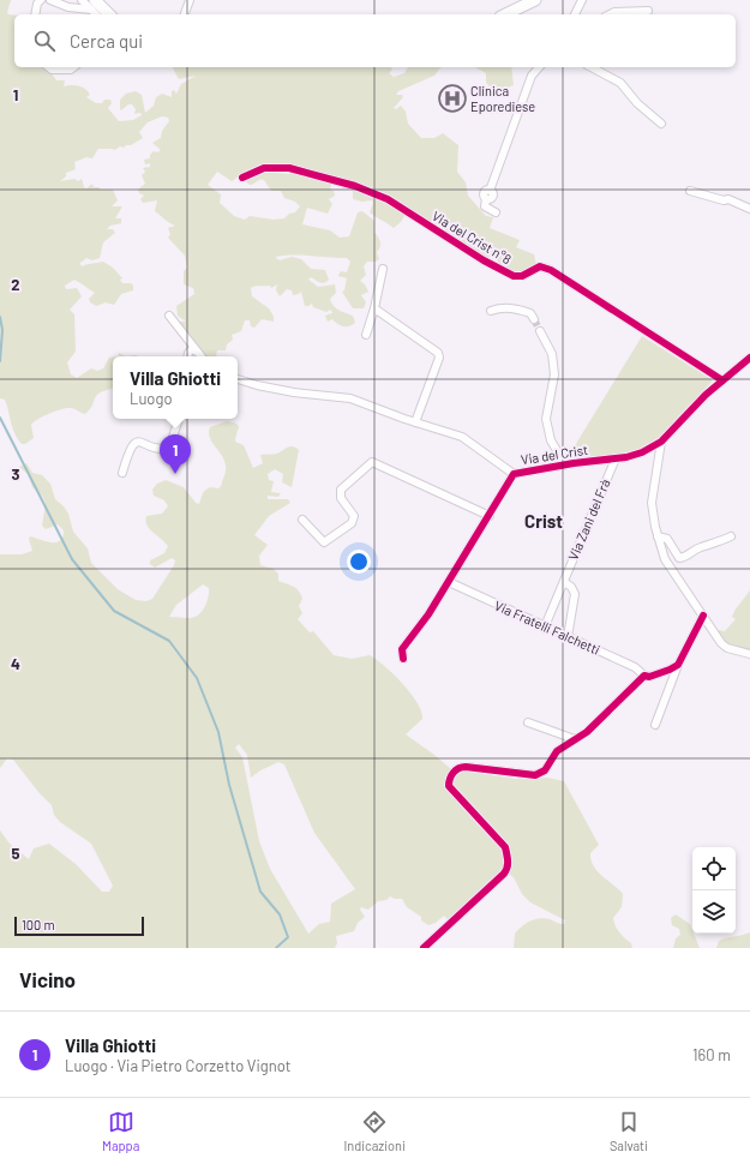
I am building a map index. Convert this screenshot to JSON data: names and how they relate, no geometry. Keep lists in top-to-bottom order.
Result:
{
  "streets": {
    "street": [
      "Via del Crist n°8",
      "Via del Crist",
      "Via Zani del Frà",
      "Via Fratelli Falchetti"
    ]
  },
  "crossings": [
    ["Via del Crist n°8", "Via del Crist"],
    ["Via del Crist", "Via Zani del Frà"],
    ["Via del Crist", "Via Fratelli Falchetti"],
    ["Via Zani del Frà", "Via Fratelli Falchetti"]
  ],
  "districts": ["Crist"],
  "places": {
    "hospital": ["Clinica Eporediese"]
  },
  "scale_bar": "100 m",
  "page": {
    "search": "Cerca qui",
    "popup": ["Villa Ghiotti", "Luogo"],
    "pins": "1",
    "scale": "100 m",
    "heading": "Vicino",
    "list": [
      {
        "mark": "1",
        "name": "Villa Ghiotti",
        "note": "Luogo · Via Pietro Corzetto Vignot",
        "value": "160 m"
      }
    ],
    "nav": ["Mappa", "Indicazioni", "Salvati"]
  },
  "grid": {
    "rows": [
      "1",
      "2",
      "3",
      "4",
      "5"
    ]
  }
}
